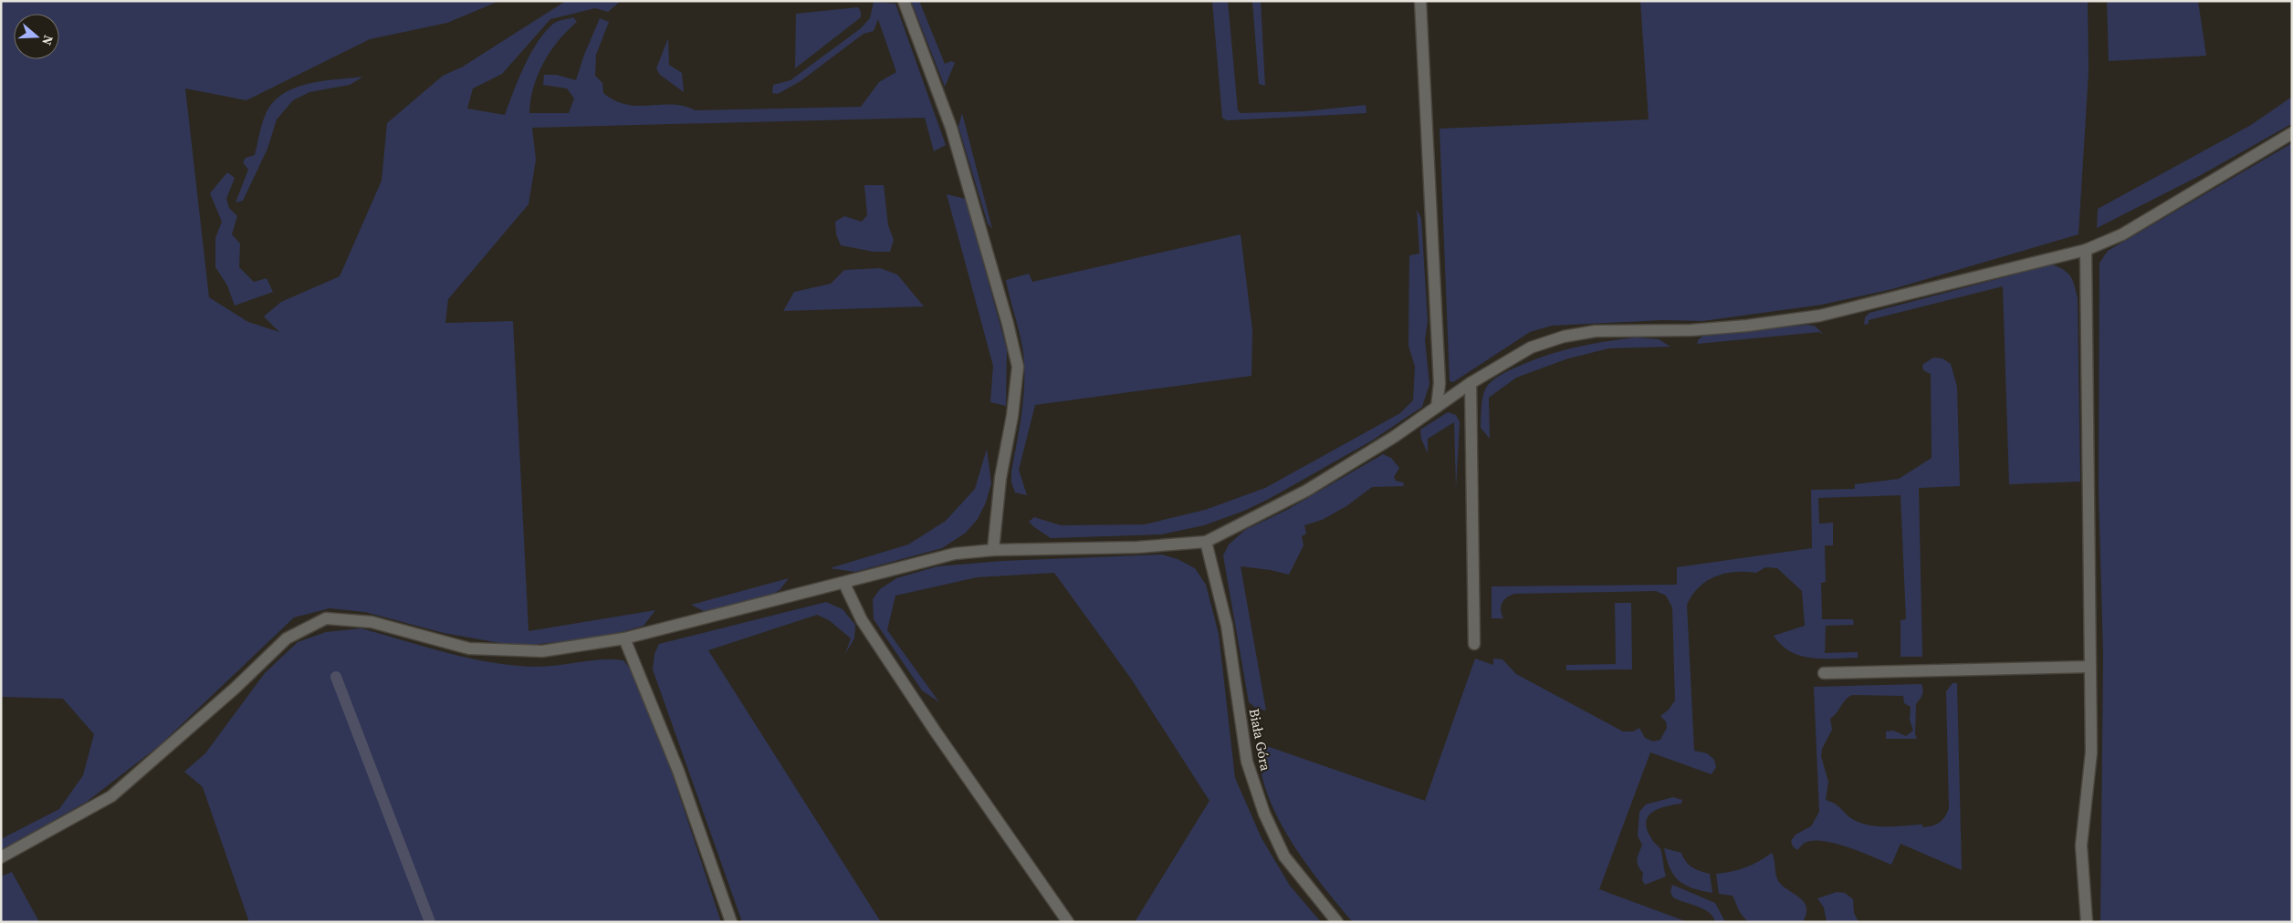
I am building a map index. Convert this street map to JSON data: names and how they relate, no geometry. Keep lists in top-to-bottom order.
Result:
{
  "streets": {
    "street": ["Biała Góra"]
  },
  "north": "right"
}
